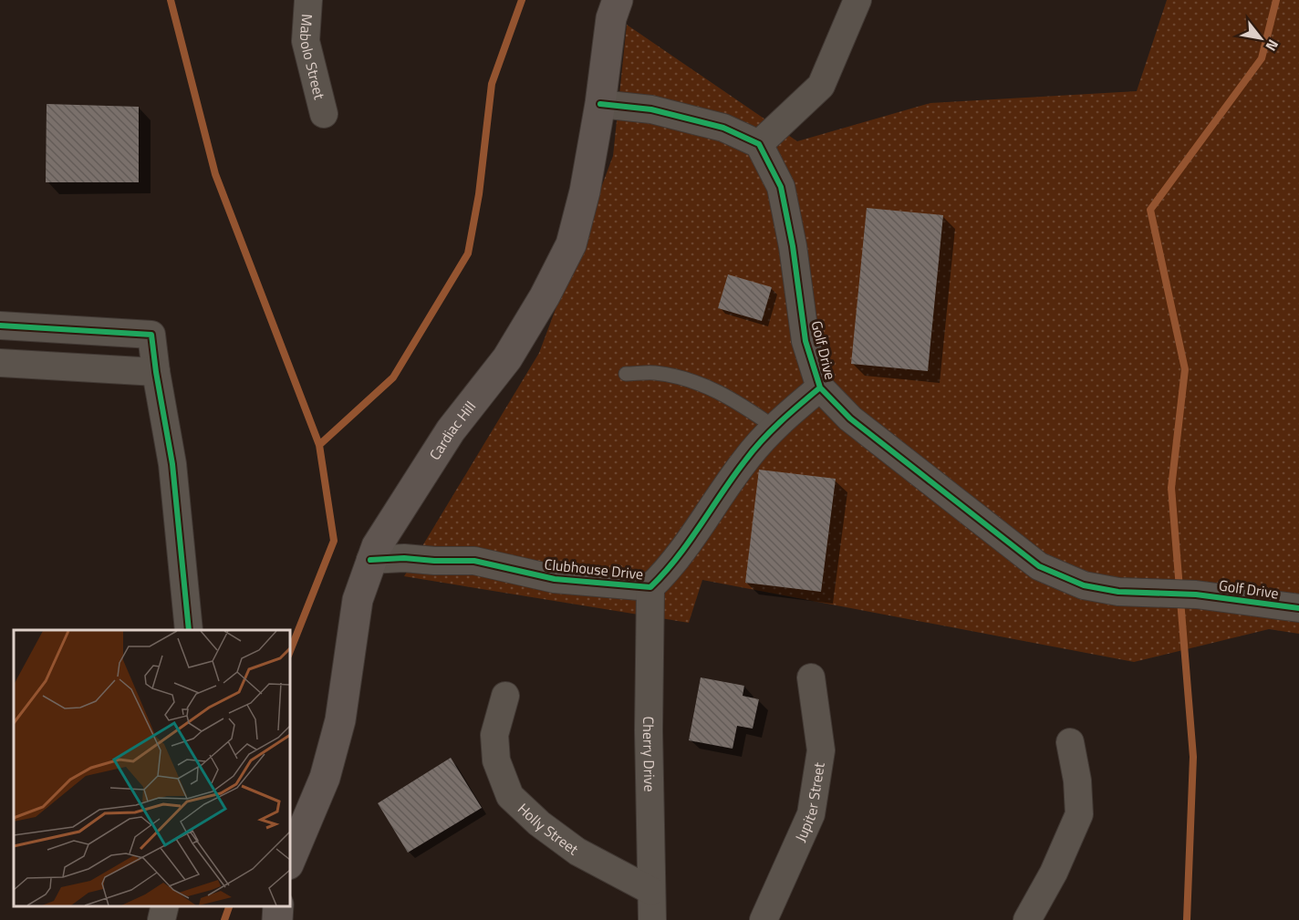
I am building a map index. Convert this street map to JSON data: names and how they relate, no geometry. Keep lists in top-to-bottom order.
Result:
{
  "streets": {
    "main road": ["Cardiac Hill"],
    "street": [
      "Mabolo Street",
      "Golf Drive",
      "Clubhouse Drive",
      "Cherry Drive",
      "Jupiter Street",
      "Holly Street"
    ]
  },
  "crossings": [
    ["Golf Drive", "Clubhouse Drive"],
    ["Cardiac Hill", "Clubhouse Drive"],
    ["Clubhouse Drive", "Cherry Drive"],
    ["Cherry Drive", "Holly Street"]
  ],
  "north": "bottom right"
}
